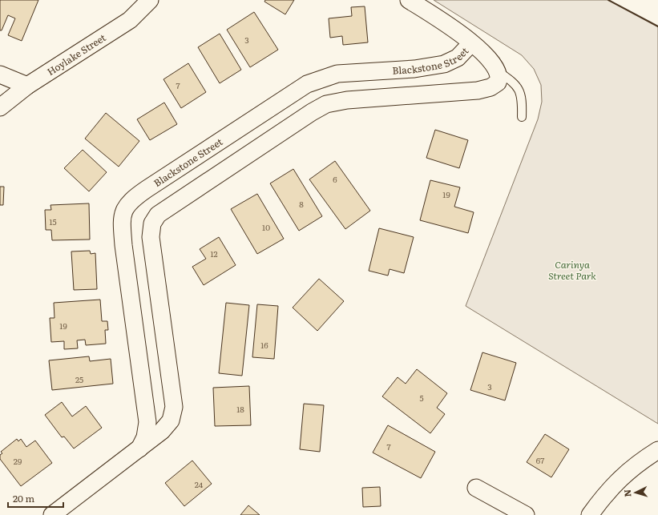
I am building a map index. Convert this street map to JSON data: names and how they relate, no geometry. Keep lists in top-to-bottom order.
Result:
{
  "streets": {
    "street": ["Hoylake Street", "Blackstone Street"]
  },
  "parks": ["Carinya Street Park"],
  "house_numbers": [
    "3",
    "7",
    "6",
    "19",
    "8",
    "15",
    "10",
    "12",
    "19",
    "16",
    "25",
    "3",
    "5",
    "18",
    "7",
    "67",
    "29",
    "24"
  ],
  "scale_bar": "20 m",
  "north": "left"
}
